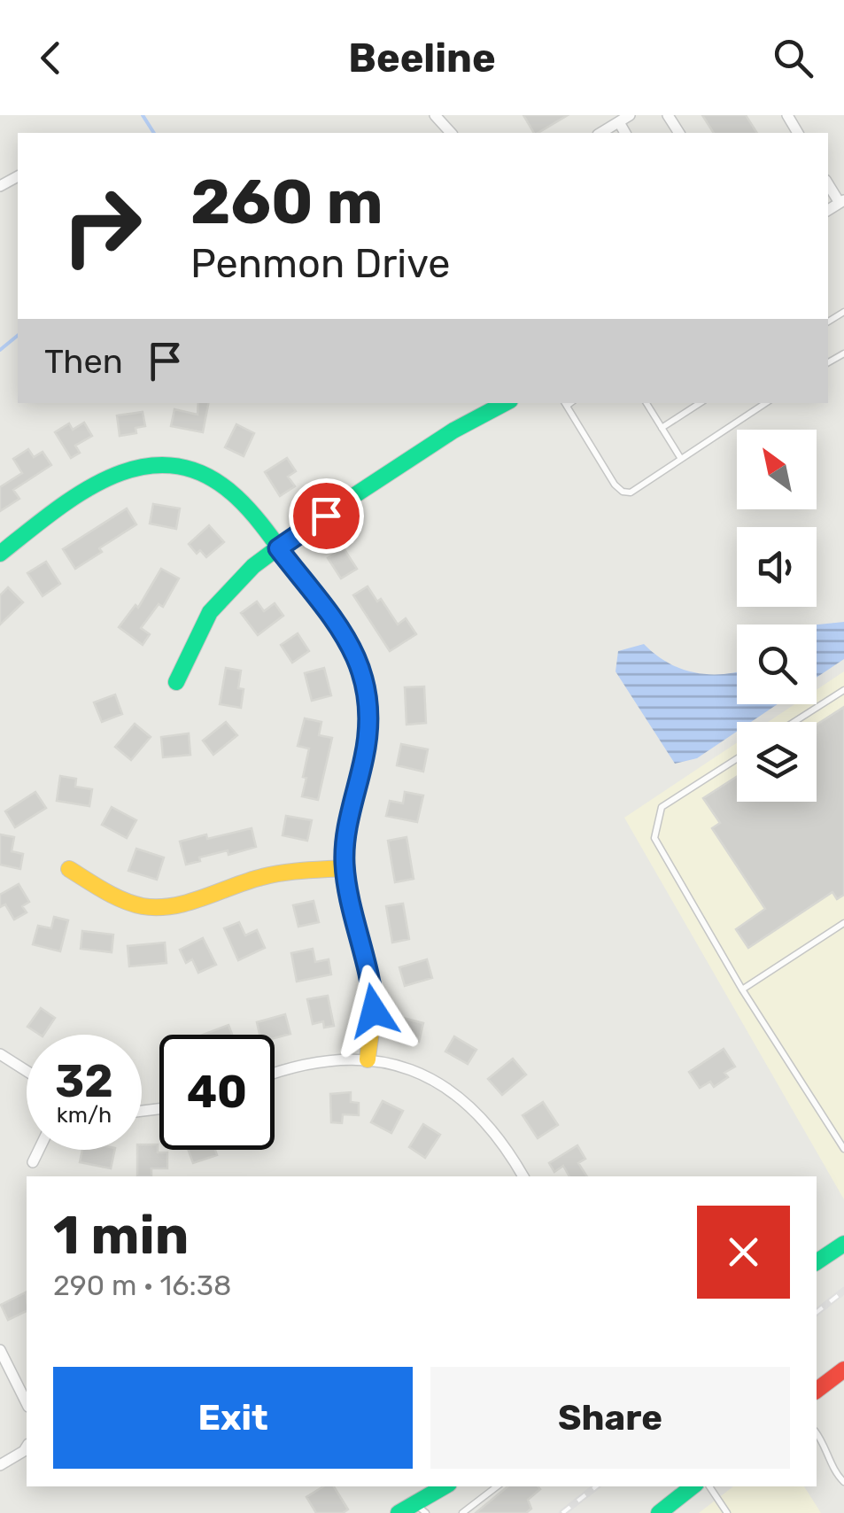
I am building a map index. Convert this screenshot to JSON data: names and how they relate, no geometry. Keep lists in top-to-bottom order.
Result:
{
  "north": "top left",
  "page": {
    "header": "Beeline",
    "turn": ["260 m", "Penmon Drive"],
    "then": "Then",
    "speed": "32 km/h",
    "limit": "40",
    "heading": ["1 min", "290 m · 16:38"],
    "buttons": ["Exit", "Share"]
  }
}
